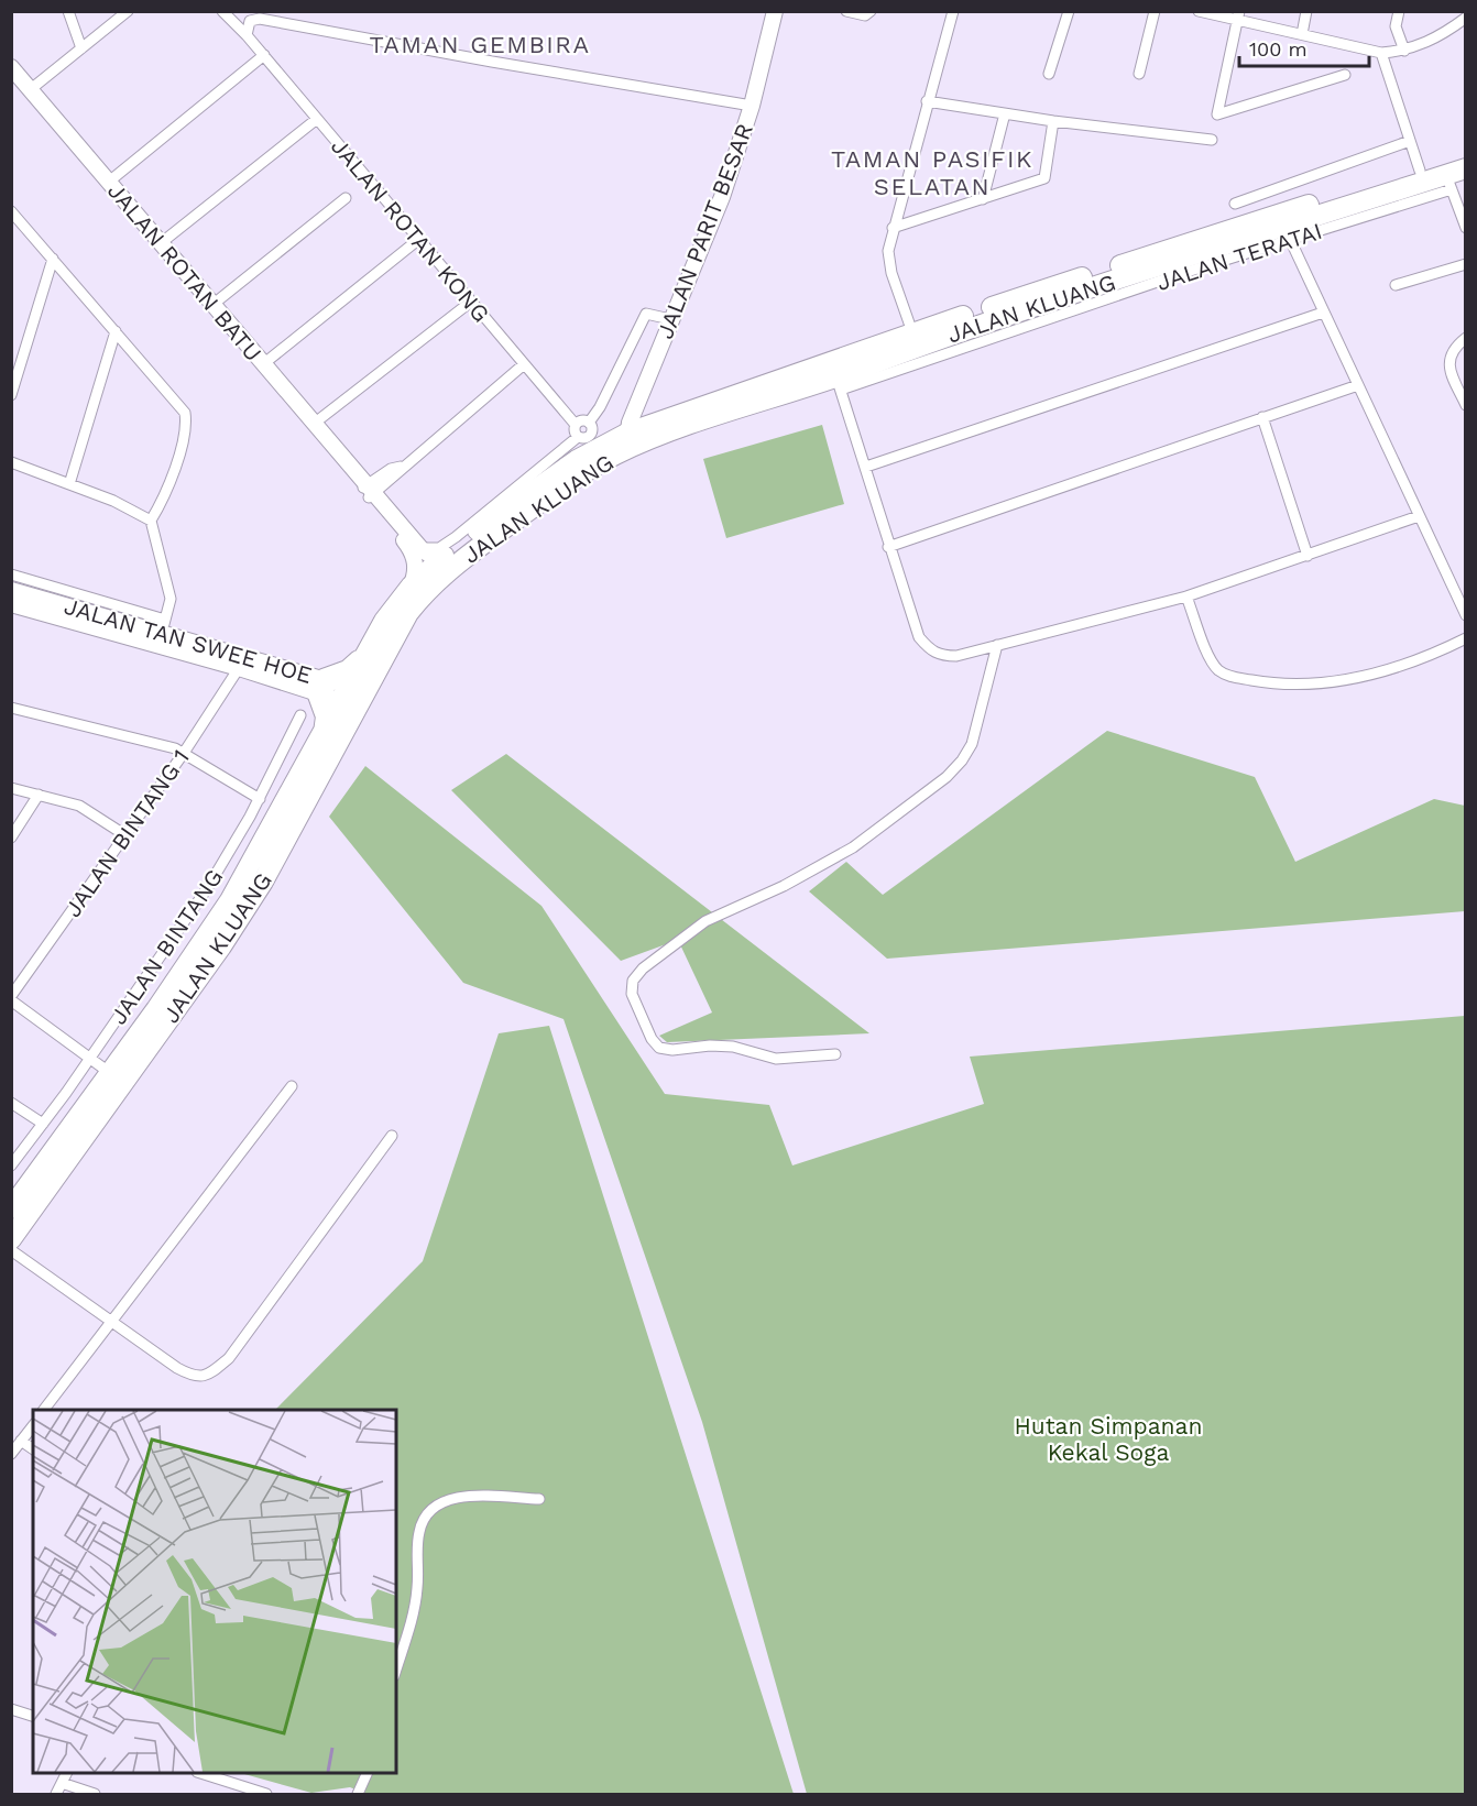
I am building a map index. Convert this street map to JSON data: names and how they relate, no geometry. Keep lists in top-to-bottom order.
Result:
{
  "streets": {
    "highway": ["JALAN KLUANG"],
    "street": [
      "JALAN ROTAN KONG",
      "JALAN PARIT BESAR",
      "JALAN ROTAN BATU",
      "JALAN TAN SWEE HOE",
      "JALAN BINTANG 1",
      "JALAN BINTANG"
    ]
  },
  "crossings": [
    ["JALAN PARIT BESAR", "JALAN KLUANG"],
    ["JALAN ROTAN BATU", "JALAN KLUANG"],
    ["JALAN KLUANG", "JALAN TAN SWEE HOE"],
    ["JALAN TAN SWEE HOE", "JALAN BINTANG 1"]
  ],
  "districts": ["TAMAN GEMBIRA", "TAMAN PASIFIK SELATAN"],
  "parks": ["Hutan Simpanan Kekal Soga"],
  "scale_bar": "100 m"
}
